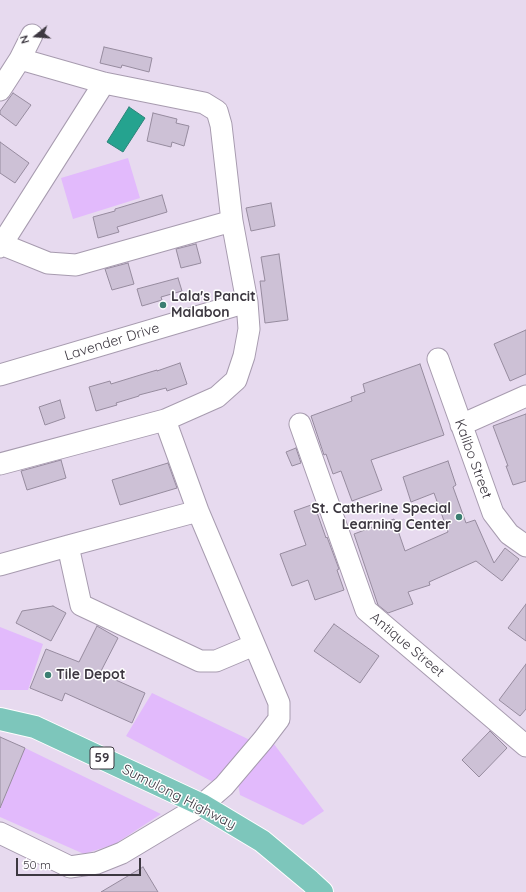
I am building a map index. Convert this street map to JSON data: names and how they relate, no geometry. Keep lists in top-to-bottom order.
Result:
{
  "streets": {
    "main road": ["59", "Sumulong Highway"],
    "street": ["Lavender Drive", "Kalibo Street", "Antique Street"]
  },
  "places": ["Lala's Pancit Malabon", "St. Catherine Special Learning Center", "Tile Depot"],
  "scale_bar": "50 m",
  "north": "left"
}
